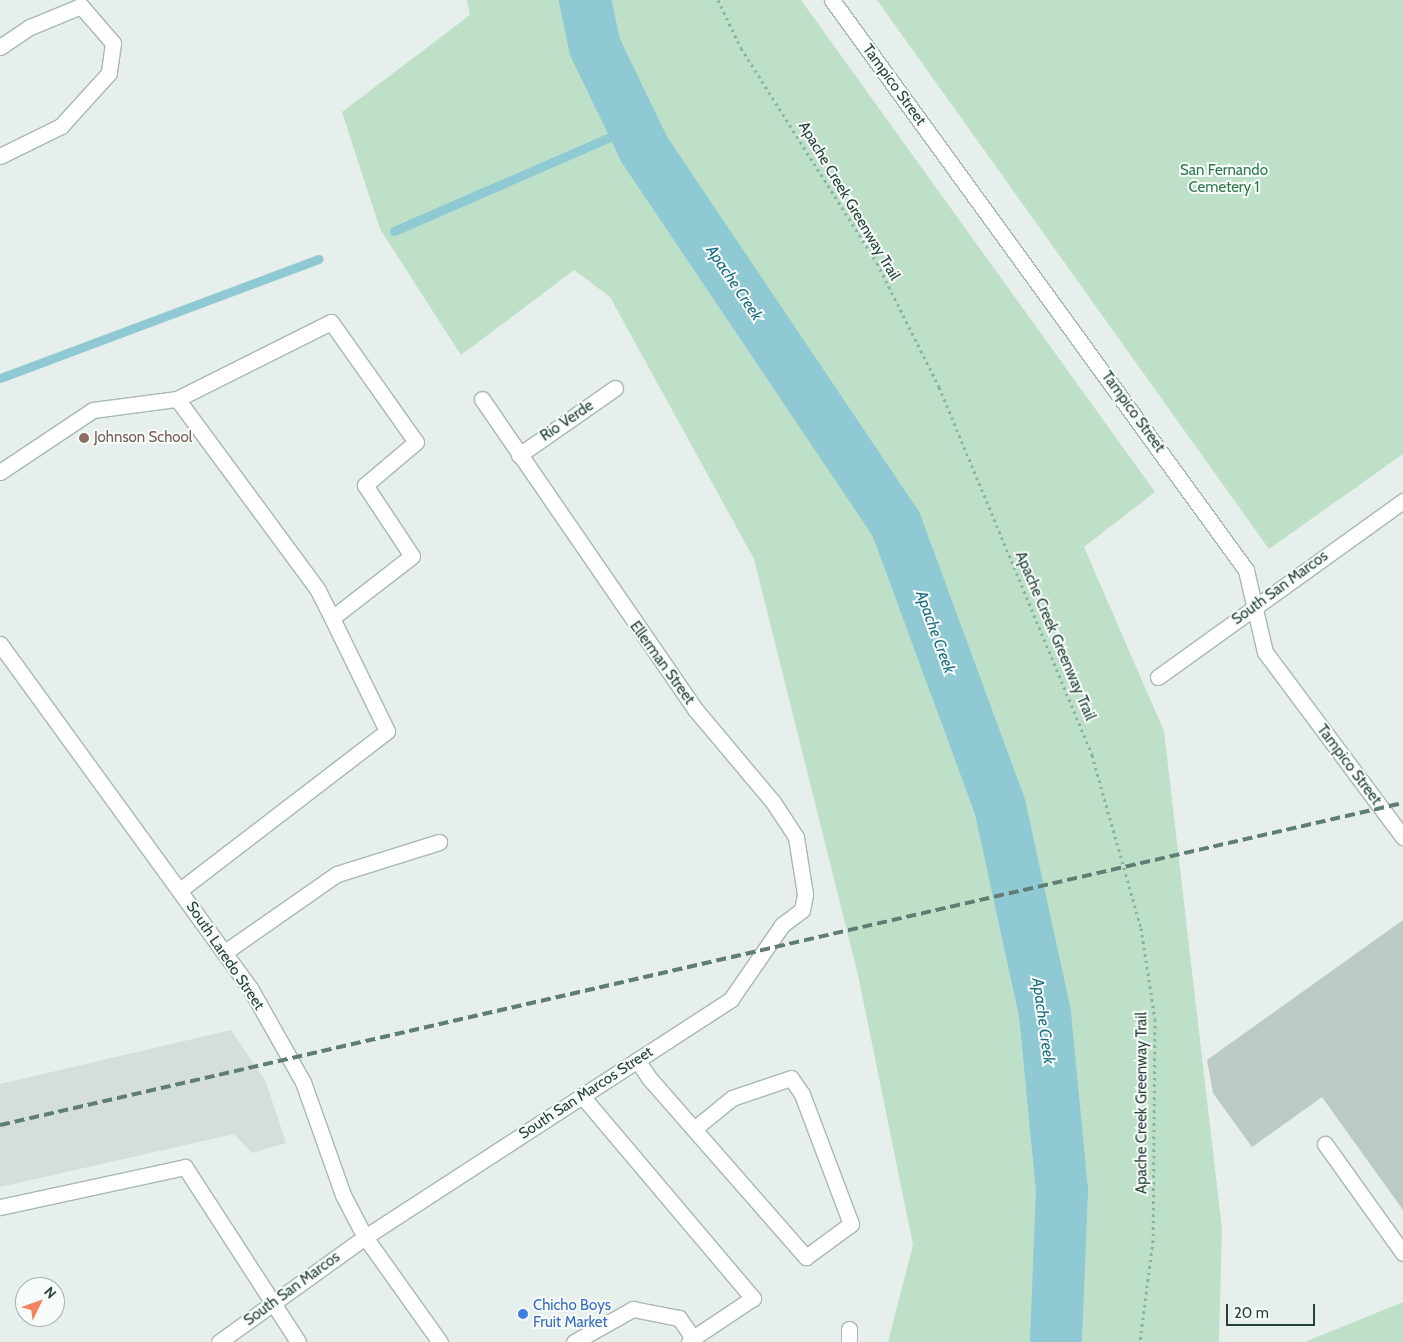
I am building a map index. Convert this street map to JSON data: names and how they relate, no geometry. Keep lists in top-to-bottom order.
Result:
{
  "streets": {
    "street": [
      "Tampico Street",
      "Rio Verde",
      "South San Marcos",
      "Ellerman Street",
      "South Laredo Street",
      "South San Marcos Street"
    ],
    "path": ["Apache Creek Greenway Trail"]
  },
  "crossings": [
    ["Tampico Street", "South San Marcos"],
    ["Rio Verde", "Ellerman Street"],
    ["South San Marcos", "South Laredo Street"],
    ["South San Marcos", "South San Marcos Street"],
    ["Ellerman Street", "South San Marcos Street"],
    ["South Laredo Street", "South San Marcos Street"]
  ],
  "water": ["Apache Creek"],
  "parks": ["San Fernando Cemetery 1"],
  "places": ["Johnson School", "Chicho Boys Fruit Market"],
  "scale_bar": "20 m",
  "north": "top right"
}
